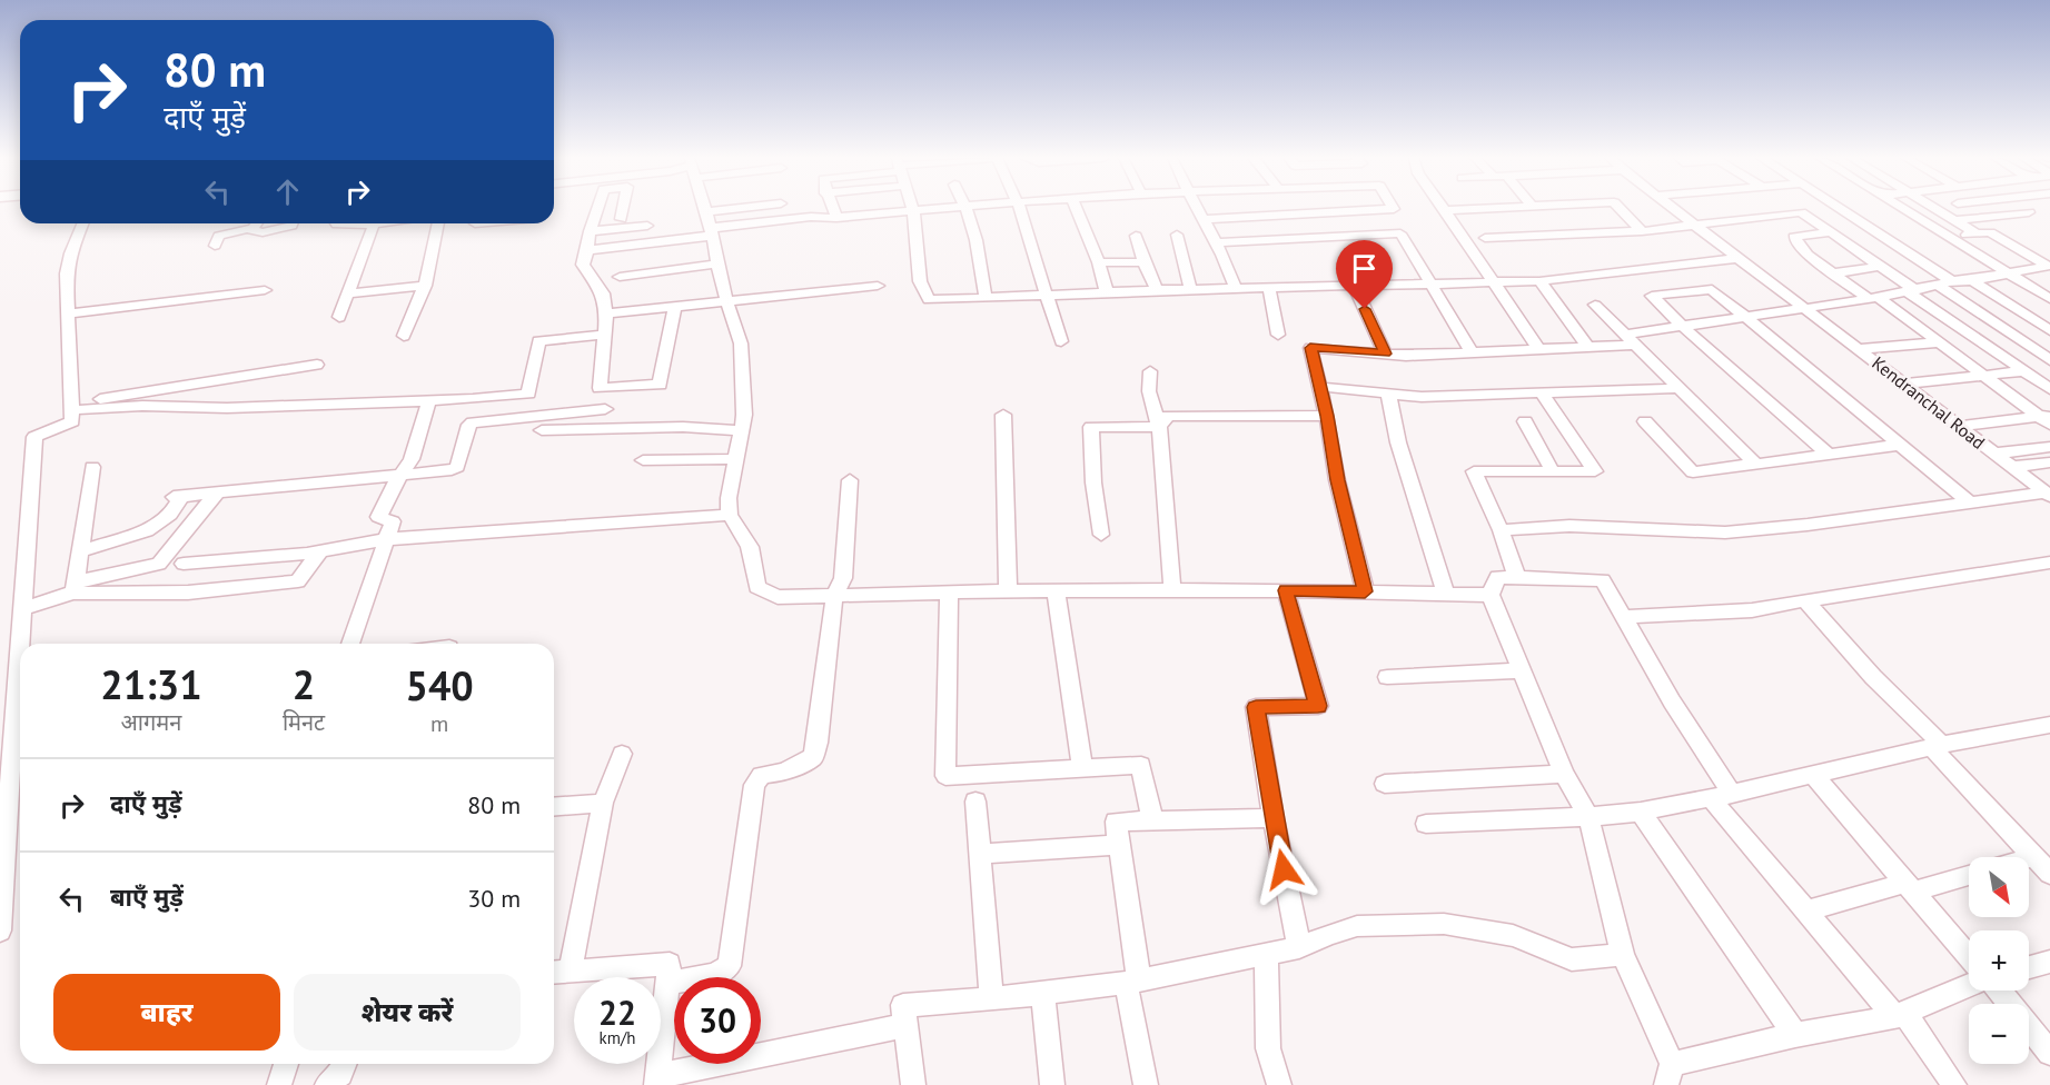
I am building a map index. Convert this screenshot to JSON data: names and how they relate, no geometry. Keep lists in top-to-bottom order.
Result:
{
  "streets": {
    "street": ["Kendranchal Road"]
  },
  "north": "bottom right",
  "page": {
    "turn": ["80 m", "दाएँ मुड़ें"],
    "eta": [
      "21:31",
      "आगमन",
      "2",
      "मिनट",
      "540",
      "m"
    ],
    "list": [
      {
        "name": "दाएँ मुड़ें",
        "value": "80 m"
      },
      {
        "name": "बाएँ मुड़ें",
        "value": "30 m"
      }
    ],
    "map_buttons": ["+", "−"],
    "buttons": ["बाहर", "शेयर करें"],
    "speed": "22 km/h",
    "limit": "30"
  }
}
